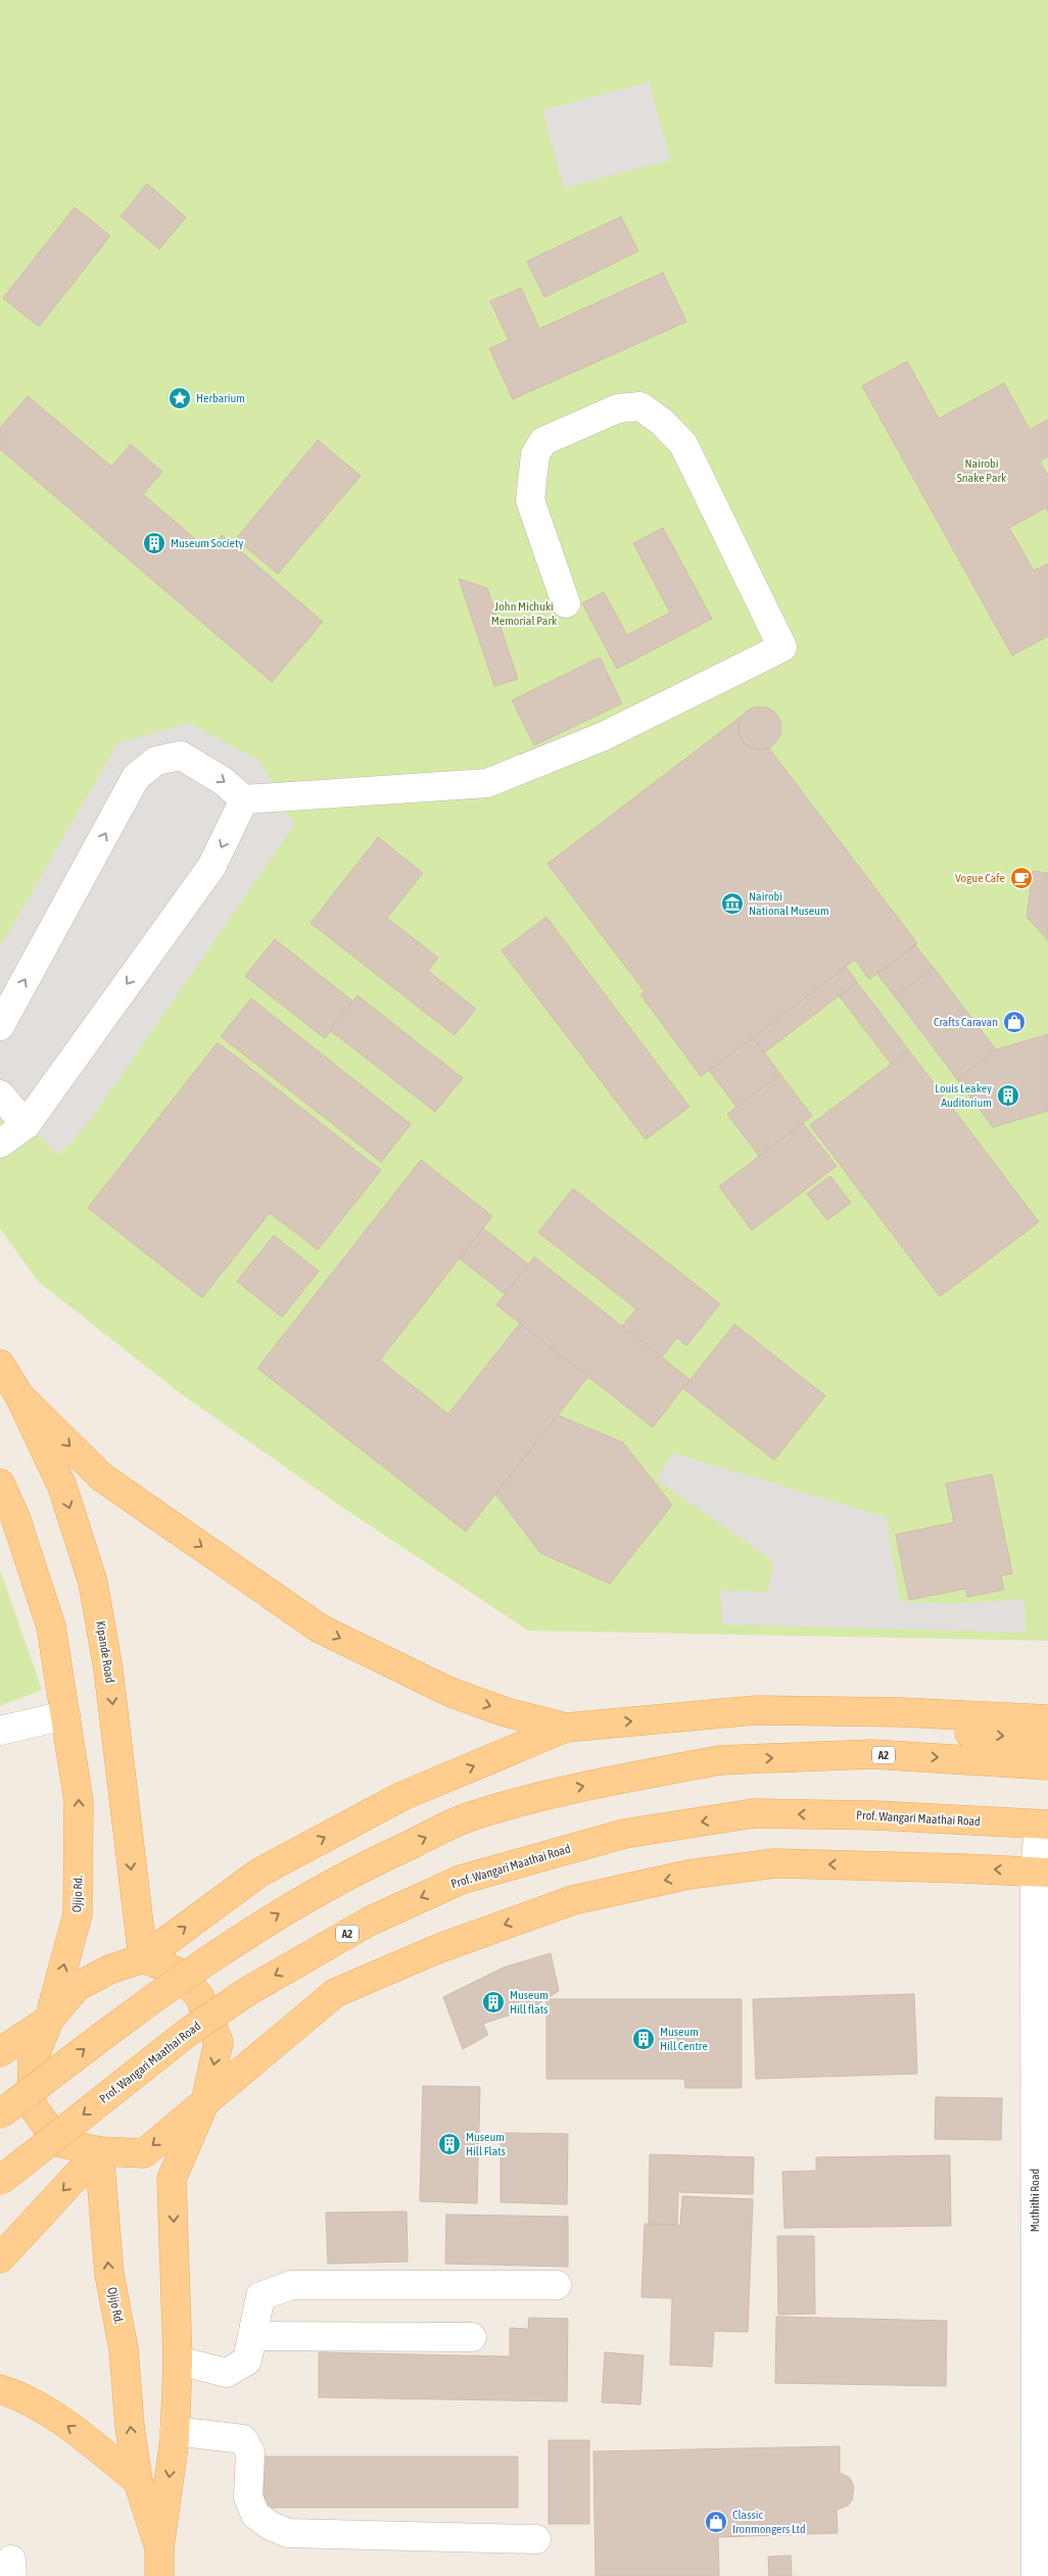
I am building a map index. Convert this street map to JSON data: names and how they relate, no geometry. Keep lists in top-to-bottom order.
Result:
{
  "streets": {
    "main road": [
      "Kipande Road",
      "A2",
      "Prof. Wangari Maathai Road",
      "Ojijo Rd."
    ],
    "street": ["Muthithi Road"]
  },
  "crossings": [
    ["Prof. Wangari Maathai Road", "Muthithi Road"]
  ],
  "one_way": ["Kipande Road"],
  "parks": ["Nairobi Snake Park", "John Michuki Memorial Park"],
  "places": {
    "place": ["Herbarium"],
    "building": [
      "Museum Society",
      "Louis Leakey Auditorium",
      "Museum Hill flats",
      "Museum Hill Centre",
      "Museum Hill Flats"
    ],
    "cafe": ["Vogue Cafe"],
    "museum": ["Nairobi National Museum"],
    "shop": ["Crafts Caravan", "Classic Ironmongers Ltd"]
  }
}
